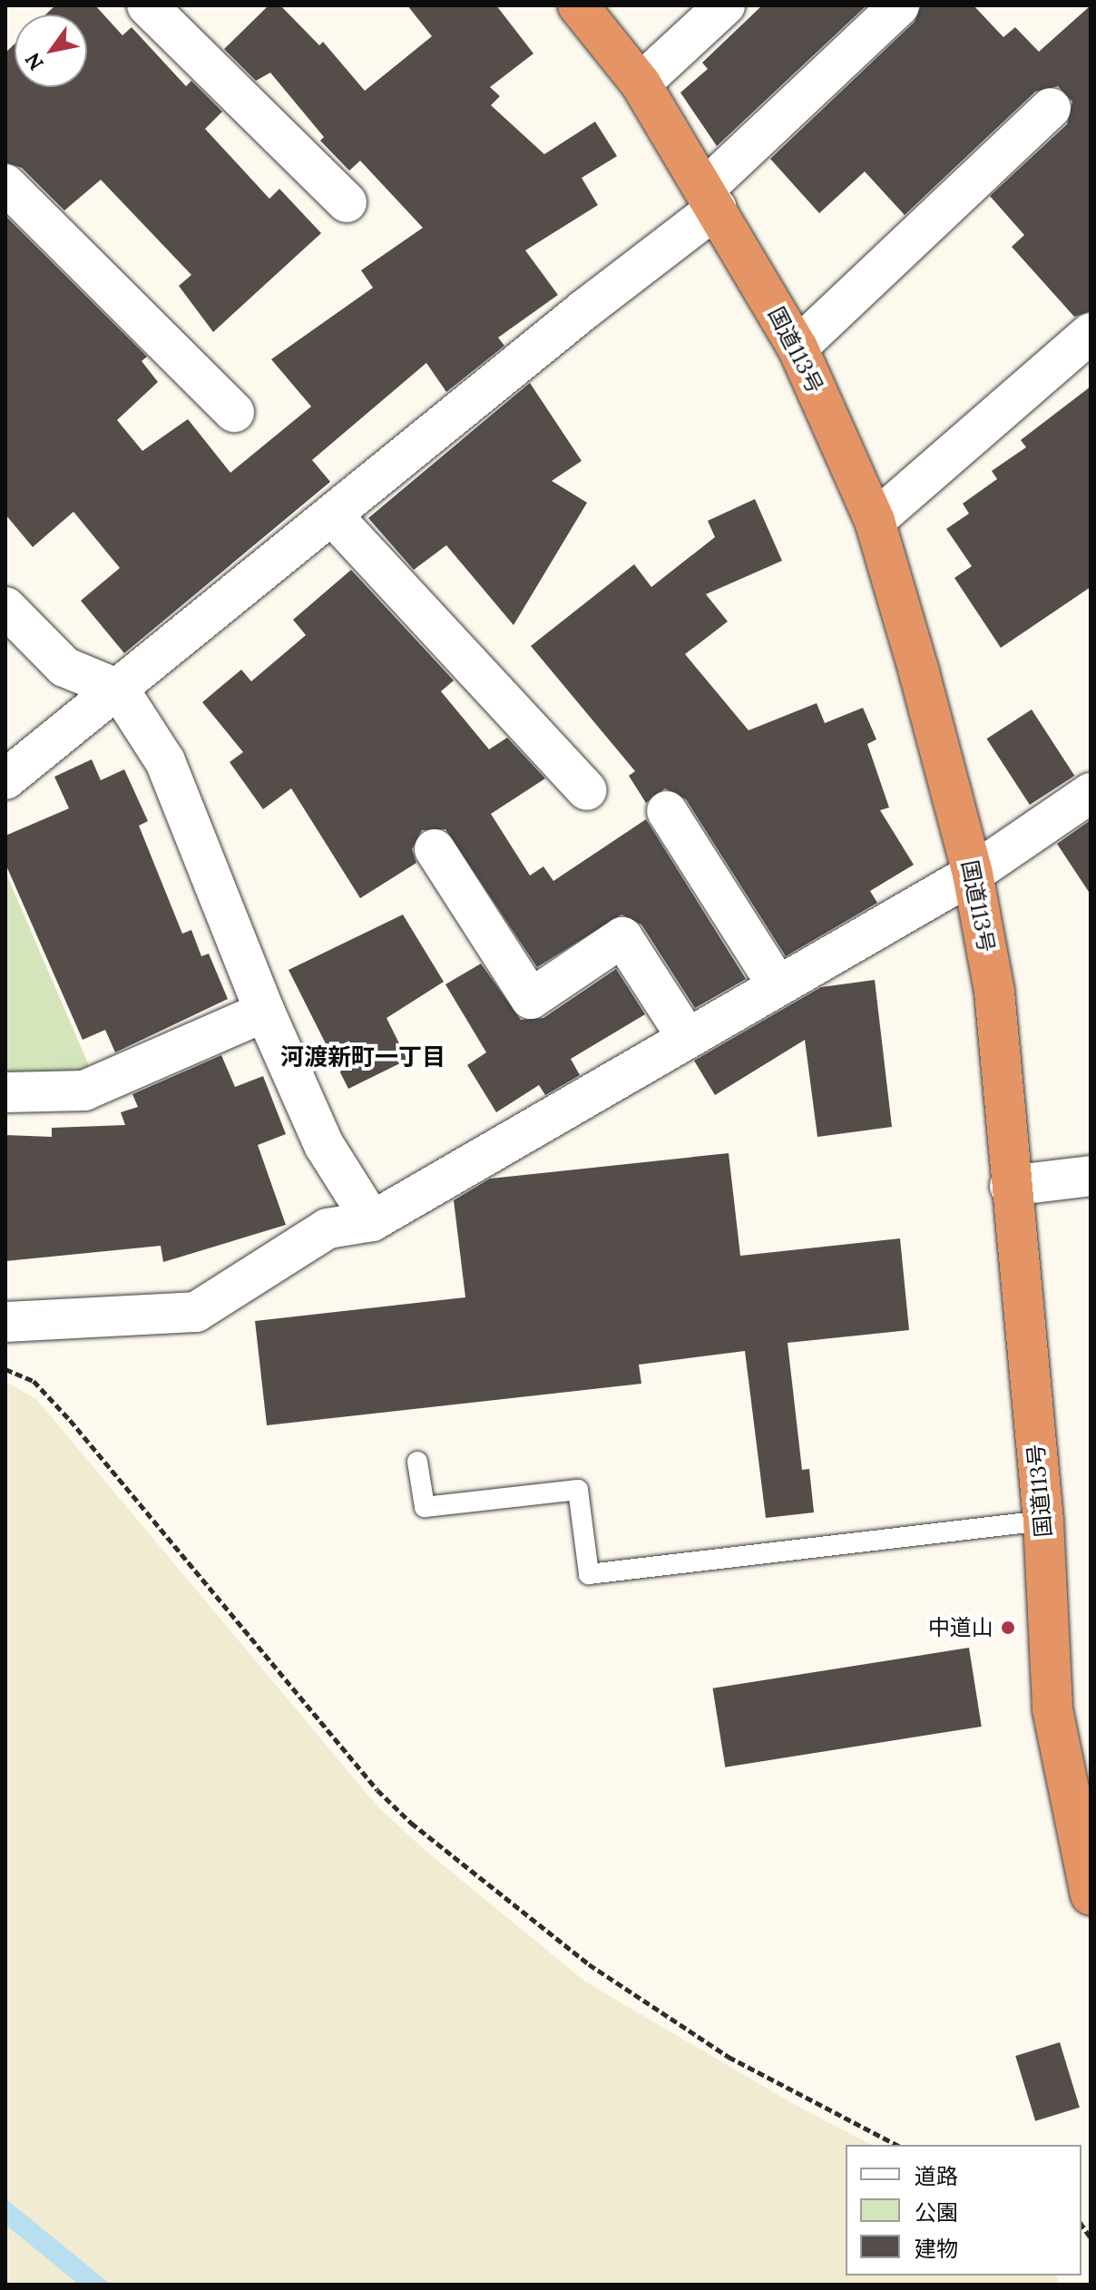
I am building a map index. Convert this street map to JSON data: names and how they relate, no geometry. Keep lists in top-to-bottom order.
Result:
{
  "streets": {
    "highway": ["国道113号"]
  },
  "districts": ["河渡新町一丁目"],
  "places": ["中道山"],
  "legend": ["道路", "公園", "建物"],
  "north": "bottom left"
}
